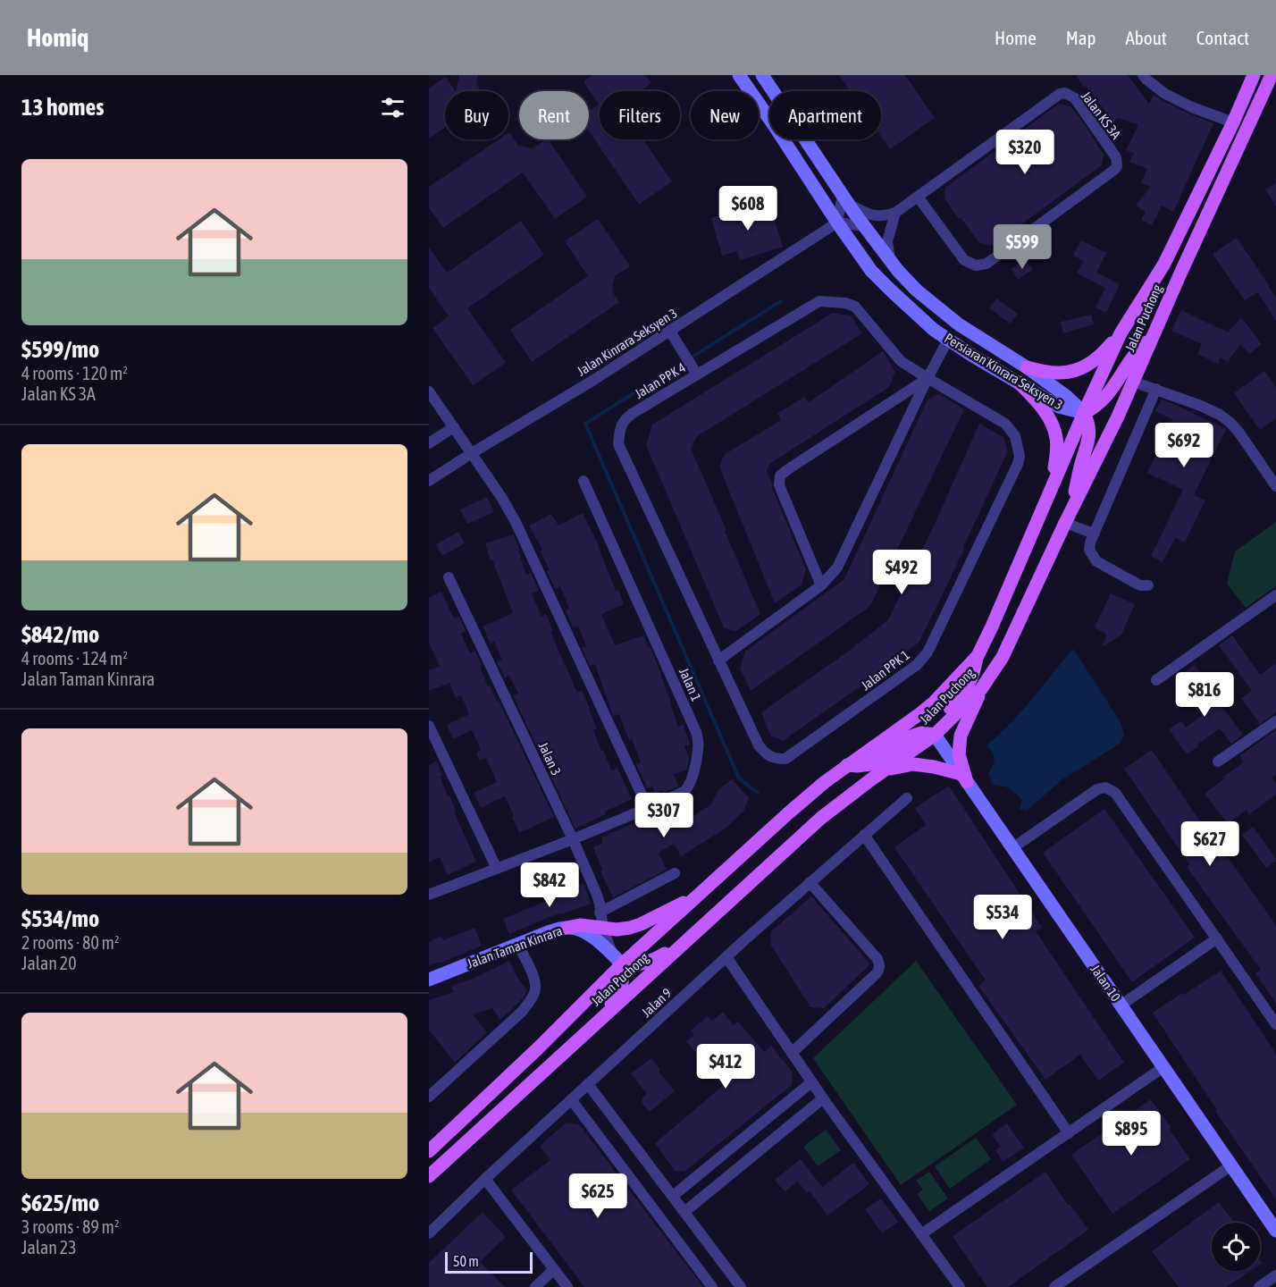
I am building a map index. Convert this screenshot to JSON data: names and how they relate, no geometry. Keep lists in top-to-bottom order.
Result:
{
  "streets": {
    "main road": [
      "Jalan Puchong",
      "Persiaran Kinrara Seksyen 3",
      "Jalan Taman Kinrara",
      "Jalan 10"
    ],
    "street": [
      "Jalan KS 3A",
      "Jalan Kinrara Seksyen 3",
      "Jalan PPK 4",
      "Jalan PPK 1",
      "Jalan 1",
      "Jalan 3",
      "Jalan 9"
    ]
  },
  "crossings": [
    ["Jalan KS 3A", "Persiaran Kinrara Seksyen 3"],
    ["Jalan Puchong", "Persiaran Kinrara Seksyen 3"],
    ["Jalan Puchong", "Jalan 3"],
    ["Jalan Puchong", "Jalan Taman Kinrara"],
    ["Jalan Puchong", "Jalan 10"],
    ["Jalan Kinrara Seksyen 3", "Persiaran Kinrara Seksyen 3"],
    ["Jalan PPK 4", "Jalan PPK 1"],
    ["Jalan 1", "Jalan 3"],
    ["Jalan 3", "Jalan Taman Kinrara"]
  ],
  "scale_bar": "50 m",
  "page": {
    "header": "Homiq",
    "nav": [
      "Home",
      "Map",
      "About",
      "Contact"
    ],
    "heading": "13 homes",
    "chip": [
      "Buy",
      "Rent",
      "Filters",
      "New",
      "Apartment"
    ],
    "price": [
      "$320",
      "$608",
      "$599",
      "$692",
      "$492",
      "$816",
      "$307",
      "$627",
      "$842",
      "$534",
      "$412",
      "$895",
      "$625"
    ],
    "list": [
      {
        "name": "$599/mo",
        "note": "4 rooms · 120 m² · Jalan KS 3A"
      },
      {
        "name": "$842/mo",
        "note": "4 rooms · 124 m² · Jalan Taman Kinrara"
      },
      {
        "name": "$534/mo",
        "note": "2 rooms · 80 m² · Jalan 20"
      },
      {
        "name": "$625/mo",
        "note": "3 rooms · 89 m² · Jalan 23"
      }
    ],
    "scale": "50 m"
  }
}
